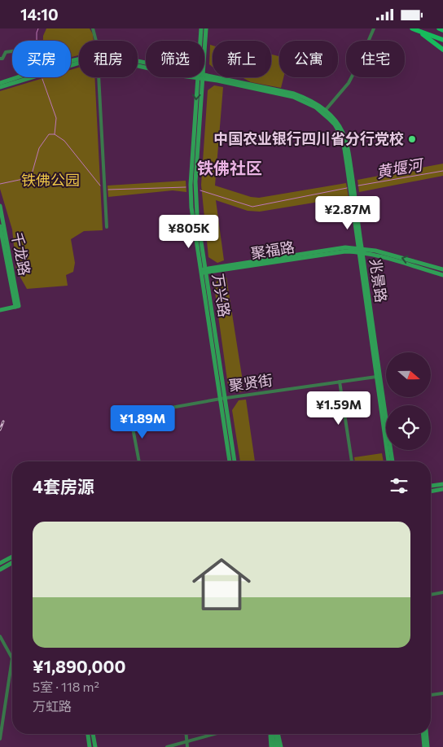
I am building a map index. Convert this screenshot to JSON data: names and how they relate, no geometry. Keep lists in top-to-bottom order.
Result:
{
  "streets": {
    "street": [
      "聚福路",
      "千龙路",
      "兆景路",
      "万兴路",
      "聚贤街"
    ]
  },
  "crossings": [
    ["聚福路", "兆景路"],
    ["聚福路", "万兴路"],
    ["兆景路", "聚贤街"]
  ],
  "districts": ["铁佛社区"],
  "water": ["黄堰河"],
  "parks": ["铁佛公园"],
  "places": ["中国农业银行四川省分行党校"],
  "north": "right",
  "page": {
    "status": "14:10",
    "chip": [
      "买房",
      "租房",
      "筛选",
      "新上",
      "公寓",
      "住宅"
    ],
    "price": [
      "¥2.87M",
      "¥805K",
      "¥1.59M",
      "¥1.89M"
    ],
    "heading": "4套房源",
    "list": [
      {
        "name": "¥1,890,000",
        "note": "5室 · 118 m² · 万虹路"
      }
    ]
  }
}
